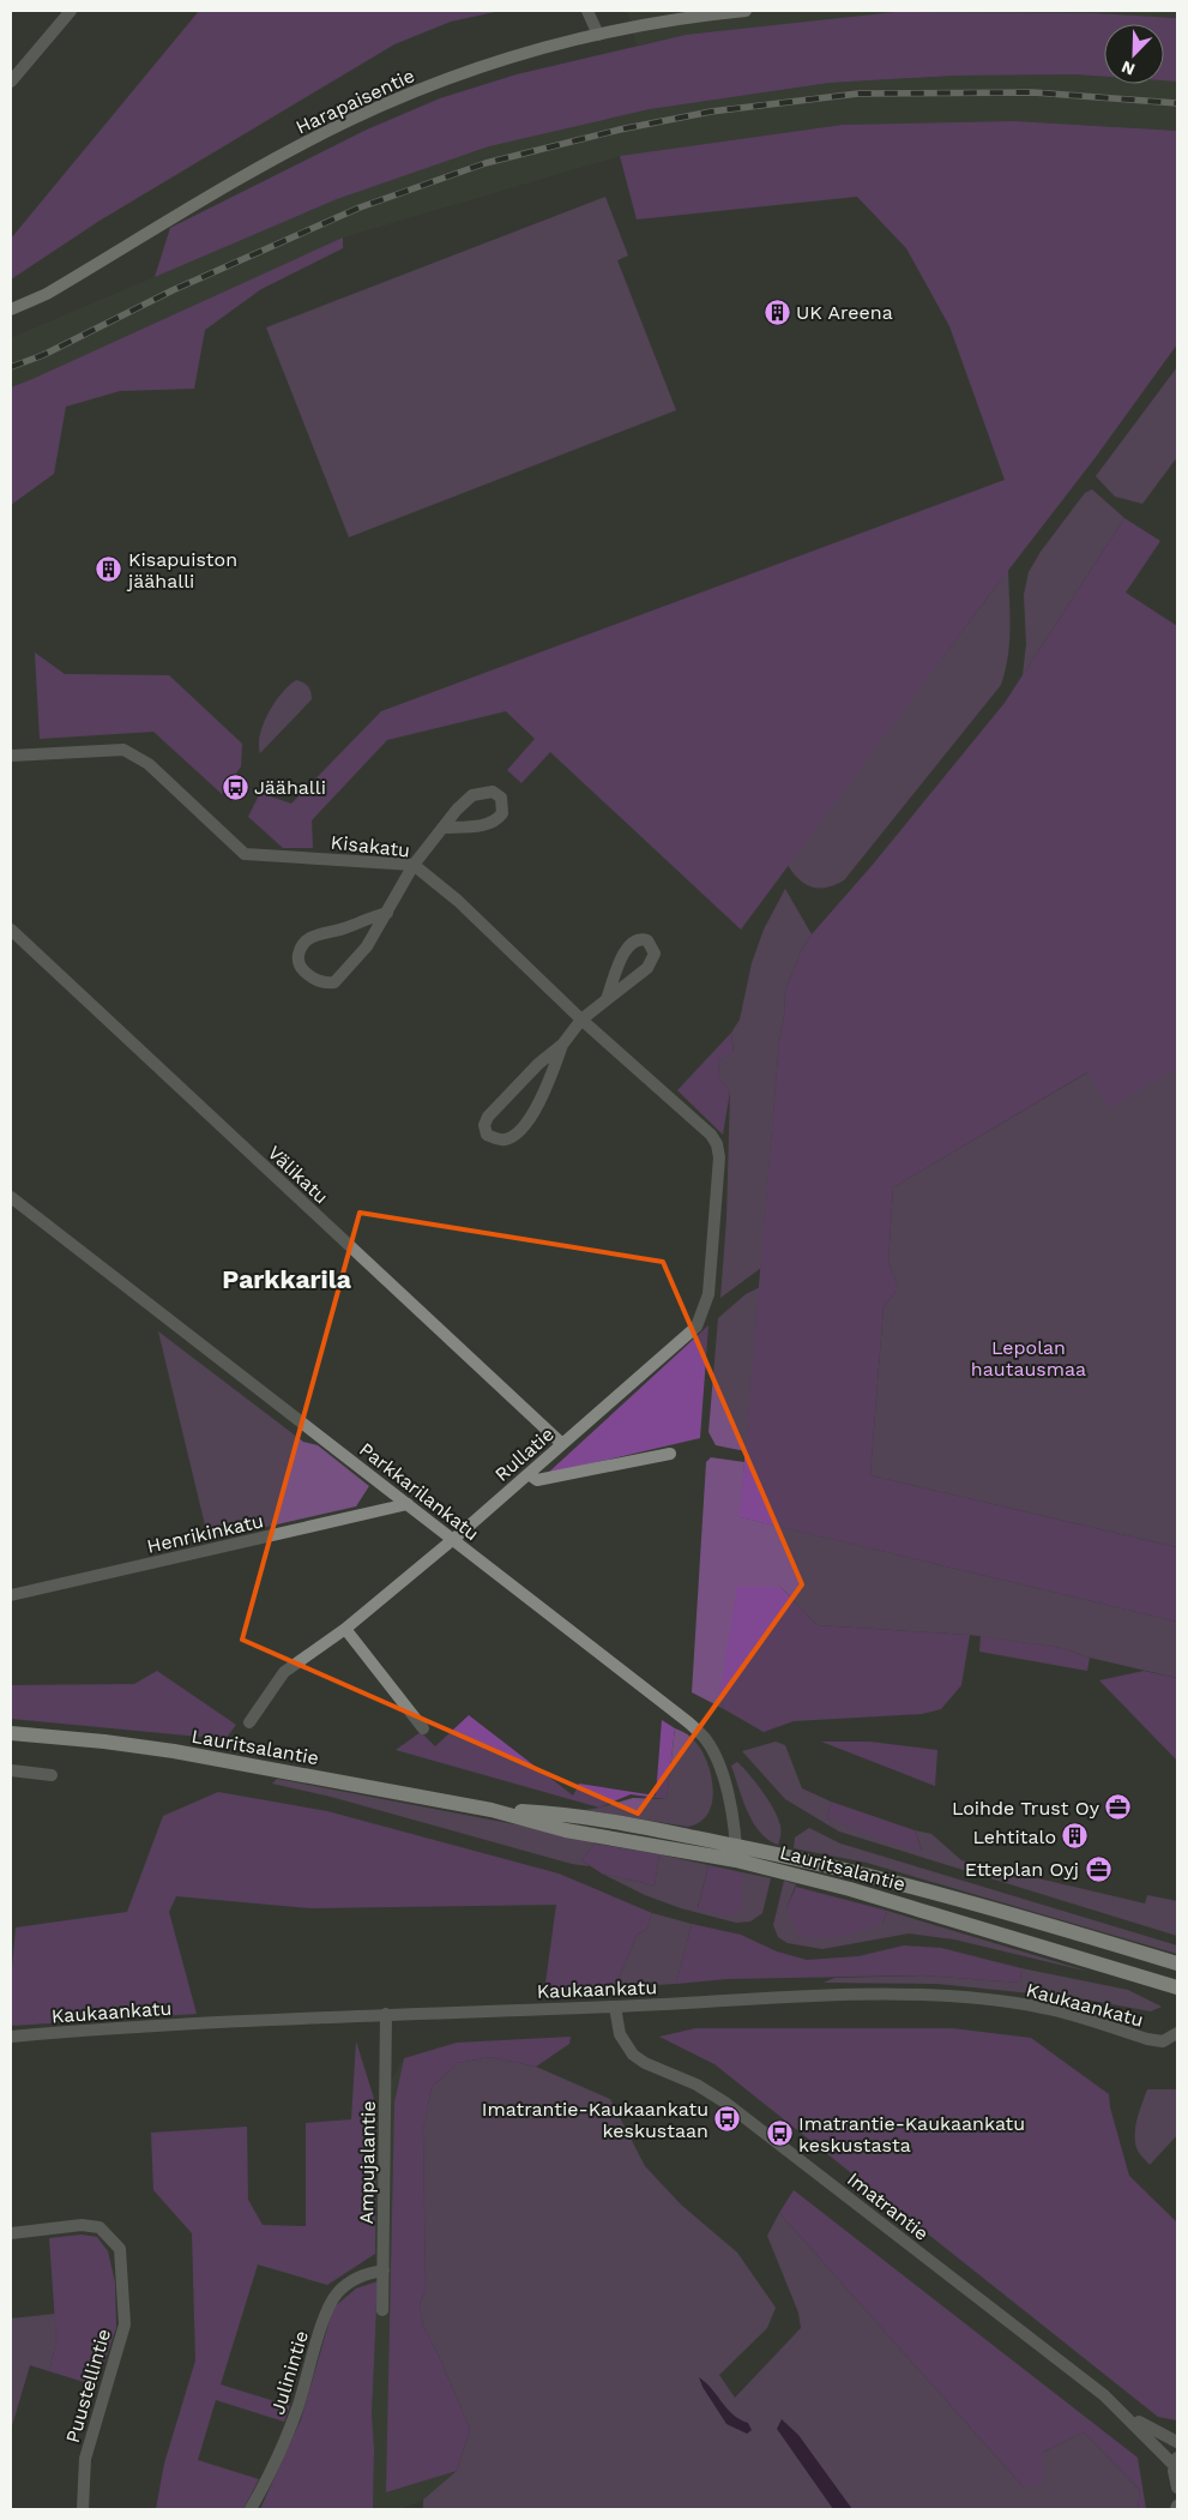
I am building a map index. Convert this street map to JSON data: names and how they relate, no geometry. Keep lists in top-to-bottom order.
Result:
{
  "streets": {
    "main road": ["Harapaisentie", "Lauritsalantie"],
    "street": [
      "Kisakatu",
      "Välikatu",
      "Rullatie",
      "Parkkarilankatu",
      "Henrikinkatu",
      "Kaukaankatu",
      "Ampujalantie",
      "Imatrantie",
      "Julinintie",
      "Puustellintie"
    ]
  },
  "crossings": [
    ["Kisakatu", "Rullatie"],
    ["Välikatu", "Rullatie"],
    ["Rullatie", "Parkkarilankatu"],
    ["Parkkarilankatu", "Henrikinkatu"],
    ["Parkkarilankatu", "Lauritsalantie"],
    ["Kaukaankatu", "Ampujalantie"],
    ["Kaukaankatu", "Imatrantie"],
    ["Ampujalantie", "Julinintie"]
  ],
  "districts": ["Parkkarila"],
  "parks": ["Lepolan hautausmaa"],
  "places": {
    "building": ["UK Areena", "Kisapuiston jäähalli", "Lehtitalo"],
    "bus stop": ["Jäähalli", "Imatrantie-Kaukaankatu keskustaan", "Imatrantie-Kaukaankatu keskustasta"],
    "office": ["Loihde Trust Oy", "Etteplan Oyj"]
  },
  "north": "bottom left"
}
